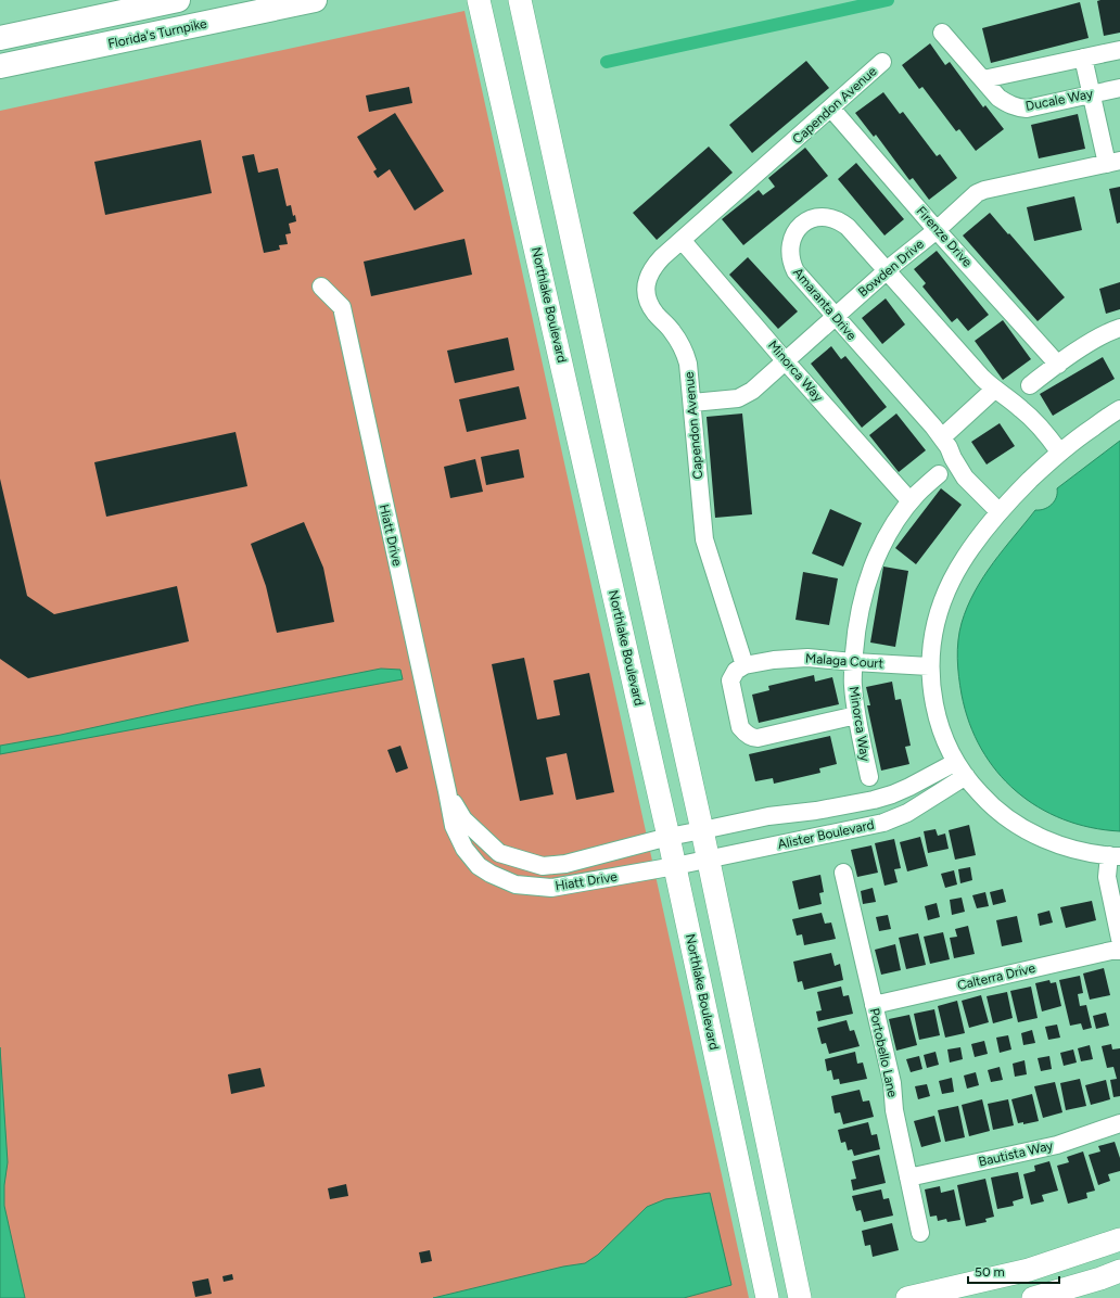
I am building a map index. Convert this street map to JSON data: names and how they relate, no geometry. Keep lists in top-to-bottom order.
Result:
{
  "streets": {
    "highway": ["Florida's Turnpike"],
    "main road": ["Northlake Boulevard"],
    "street": [
      "Ducale Way",
      "Capendon Avenue",
      "Firenze Drive",
      "Bowden Drive",
      "Amaranta Drive",
      "Minorca Way",
      "Hiatt Drive",
      "Malaga Court",
      "Alister Boulevard",
      "Calterra Drive",
      "Portobello Lane",
      "Bautista Way"
    ]
  },
  "crossings": [
    ["Ducale Way", "Bowden Drive"],
    ["Capendon Avenue", "Firenze Drive"],
    ["Capendon Avenue", "Bowden Drive"],
    ["Capendon Avenue", "Minorca Way"],
    ["Capendon Avenue", "Malaga Court"],
    ["Firenze Drive", "Bowden Drive"],
    ["Bowden Drive", "Amaranta Drive"],
    ["Bowden Drive", "Minorca Way"],
    ["Northlake Boulevard", "Hiatt Drive"],
    ["Northlake Boulevard", "Alister Boulevard"],
    ["Minorca Way", "Malaga Court"],
    ["Hiatt Drive", "Alister Boulevard"],
    ["Calterra Drive", "Portobello Lane"],
    ["Portobello Lane", "Bautista Way"]
  ],
  "scale_bar": "50 m"
}
